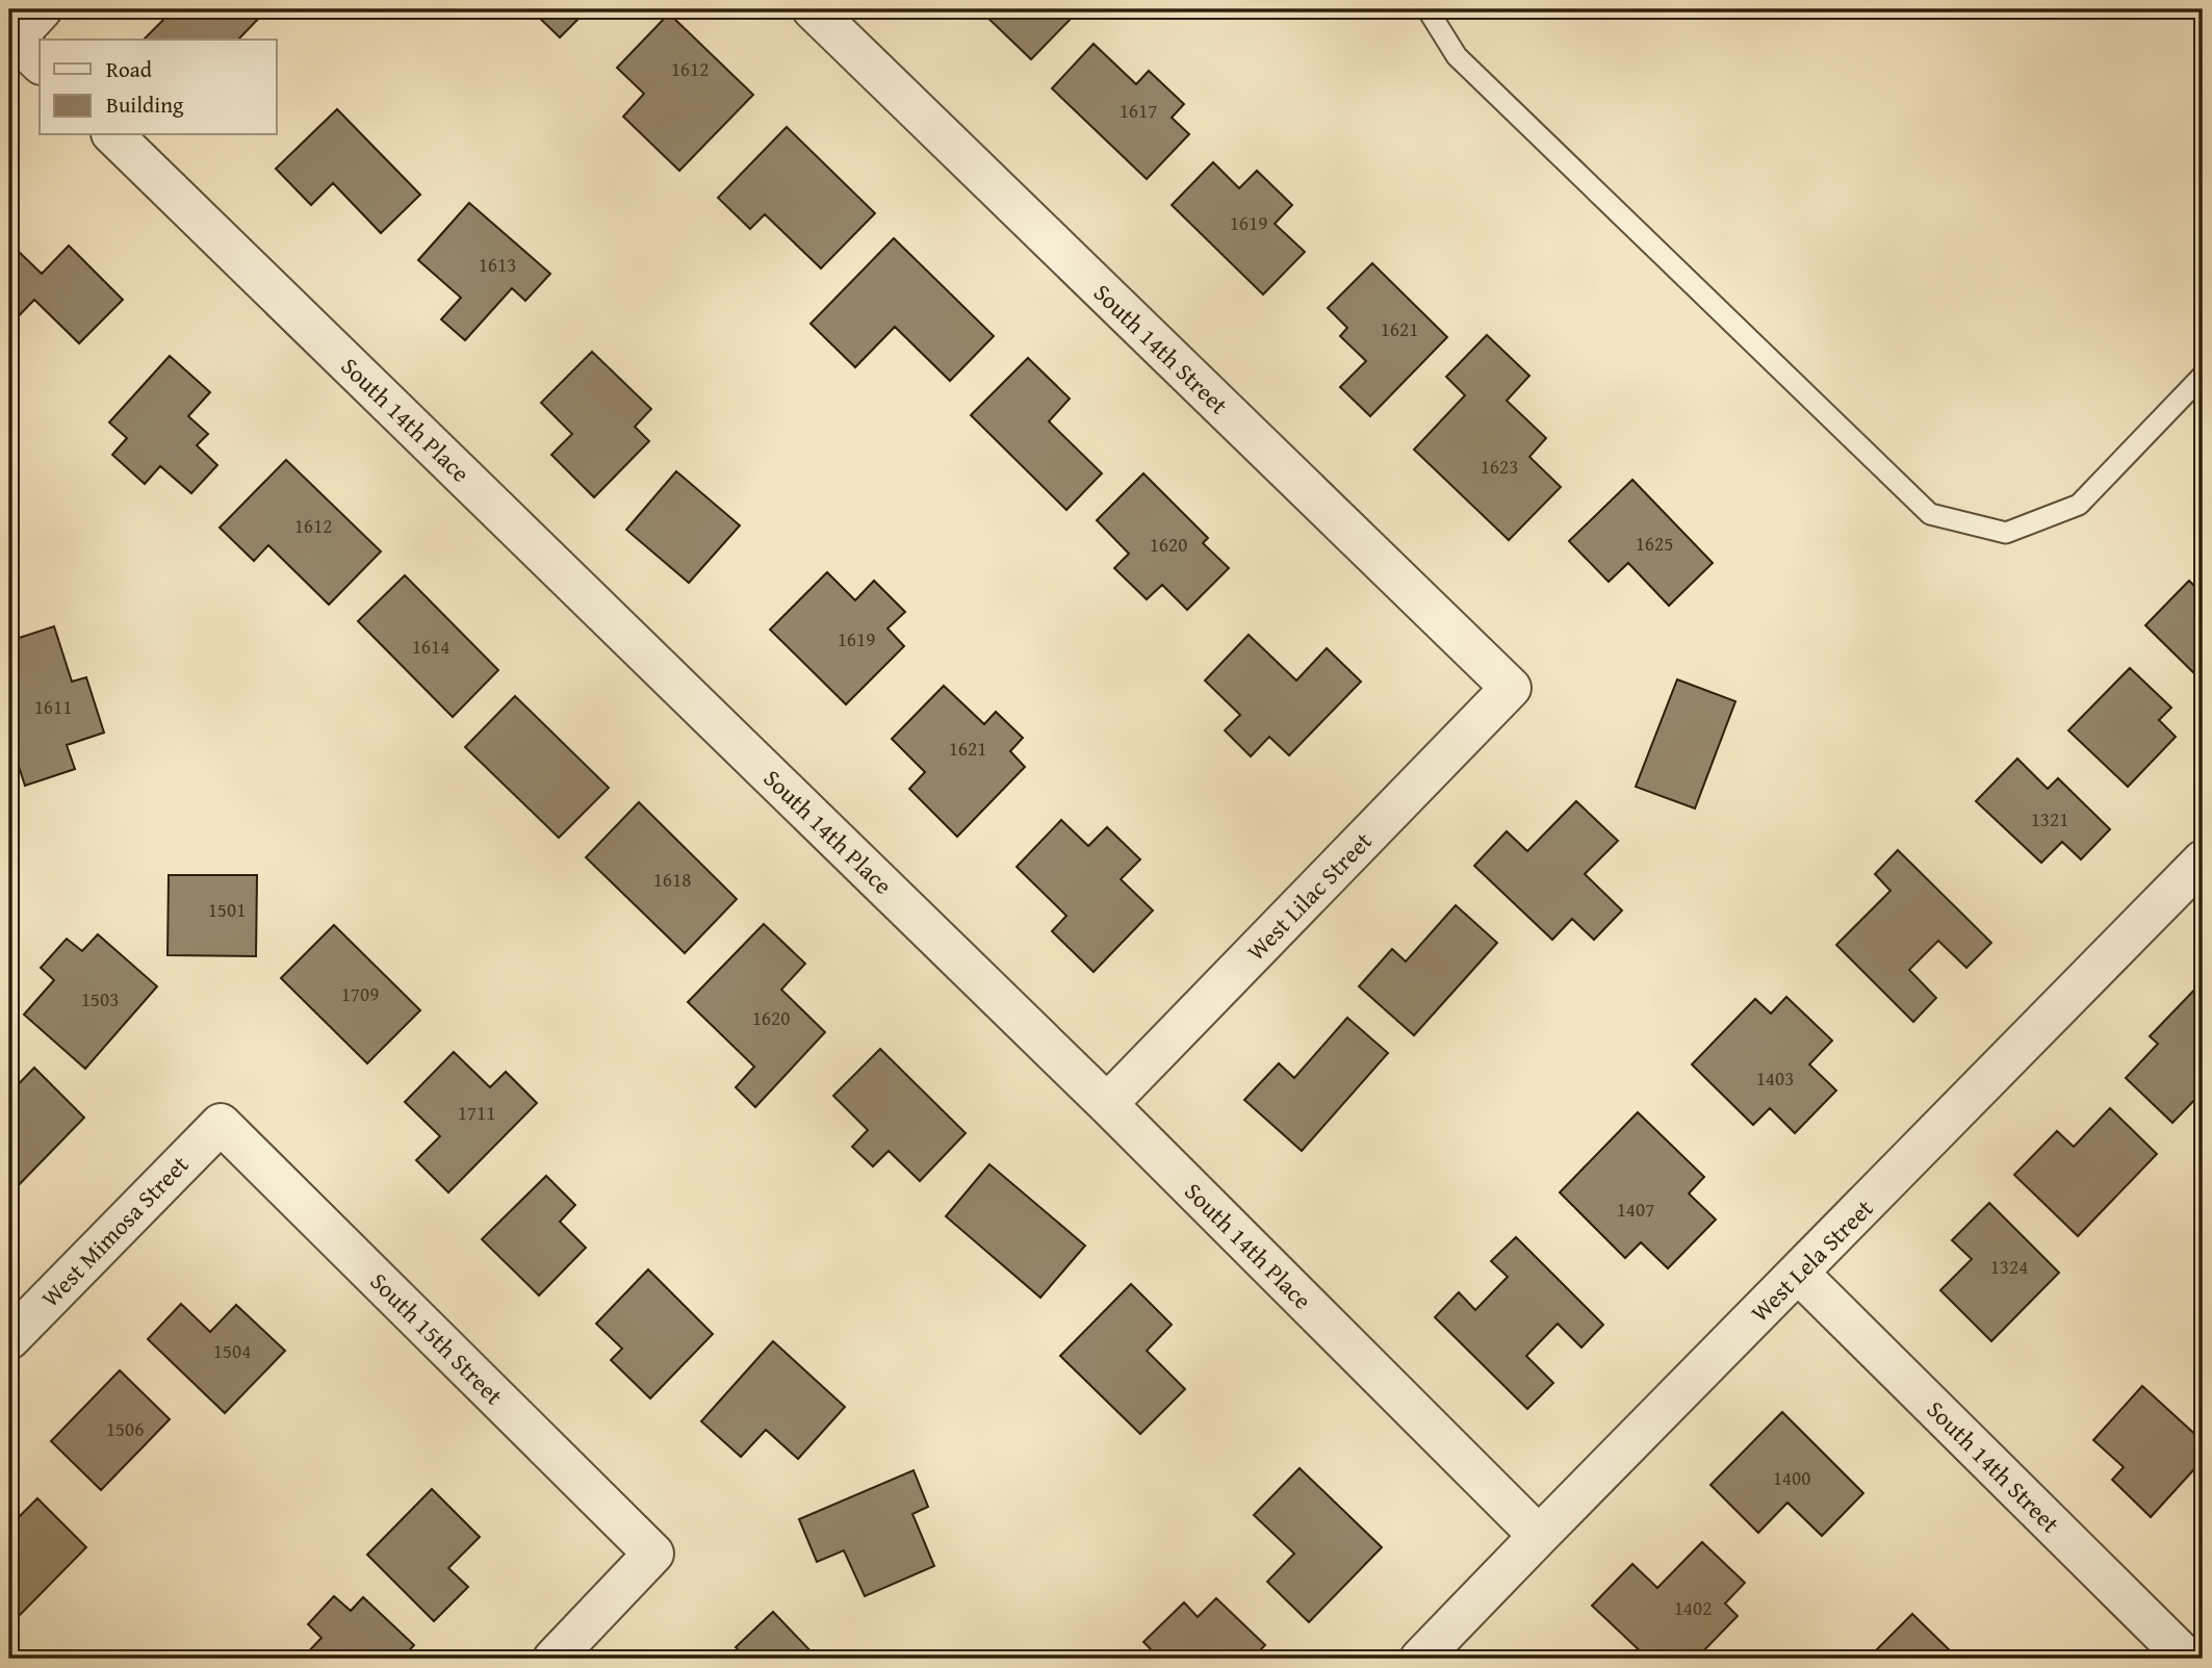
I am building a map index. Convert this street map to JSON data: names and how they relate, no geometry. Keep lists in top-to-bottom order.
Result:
{
  "streets": {
    "street": [
      "South 14th Street",
      "South 14th Place",
      "West Lilac Street",
      "West Mimosa Street",
      "West Lela Street",
      "South 15th Street"
    ]
  },
  "crossings": [
    ["South 14th Street", "West Lilac Street"],
    ["South 14th Street", "West Lela Street"],
    ["South 14th Place", "West Lilac Street"],
    ["South 14th Place", "West Lela Street"],
    ["West Mimosa Street", "South 15th Street"]
  ],
  "house_numbers": [
    "1612",
    "1617",
    "1619",
    "1613",
    "1621",
    "1623",
    "1612",
    "1625",
    "1620",
    "1619",
    "1614",
    "1611",
    "1621",
    "1321",
    "1618",
    "1501",
    "1709",
    "1503",
    "1620",
    "1403",
    "1711",
    "1407",
    "1324",
    "1504",
    "1506",
    "1400",
    "1402"
  ],
  "legend": ["Road", "Building"]
}
